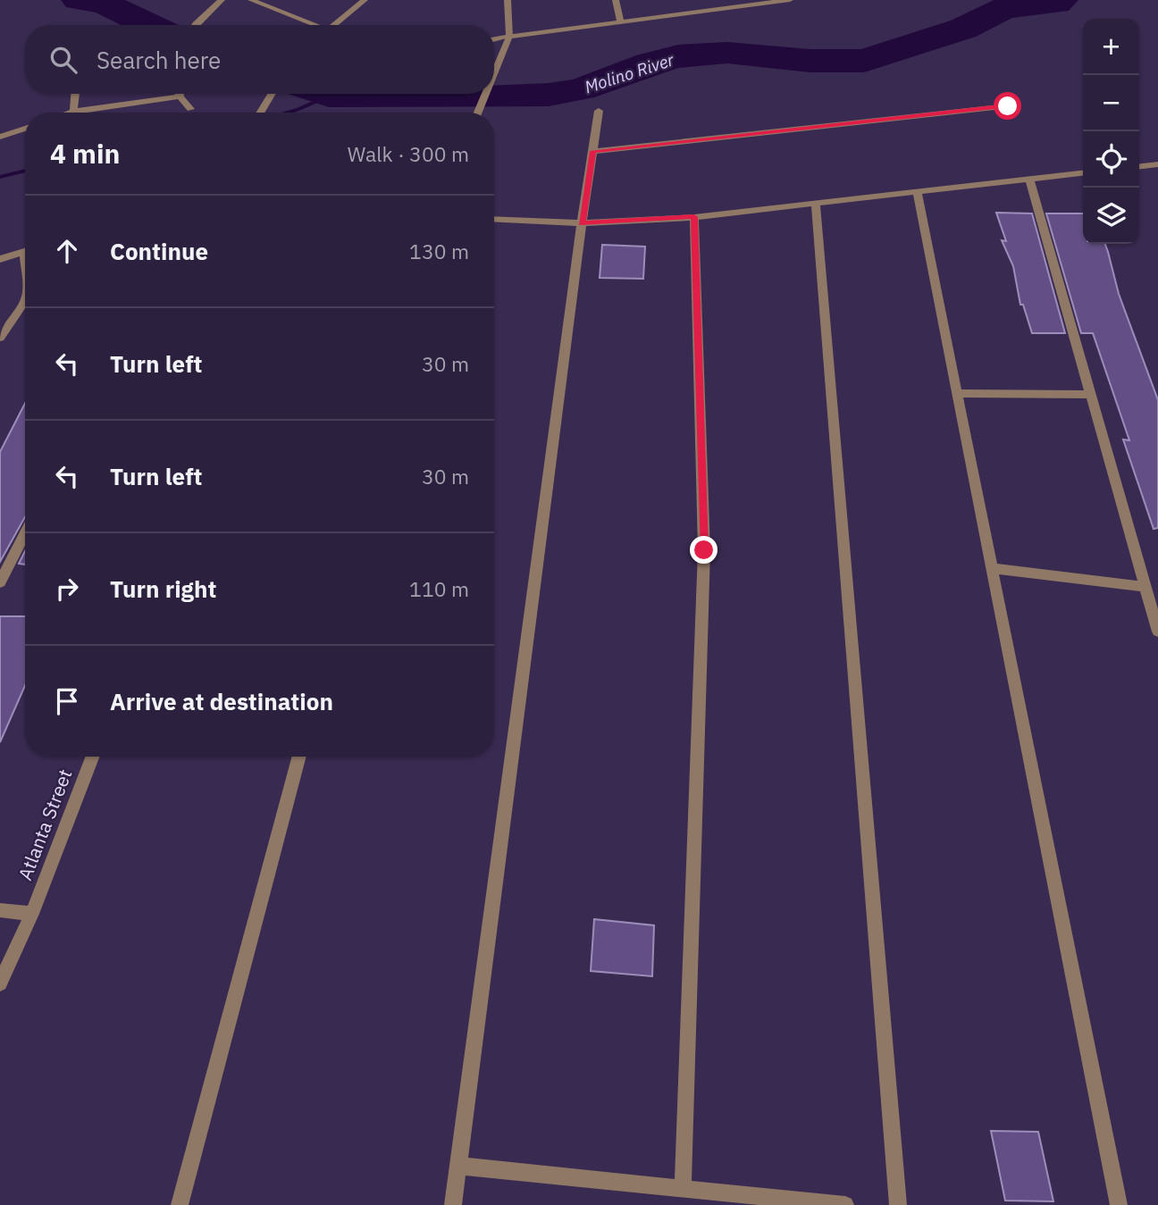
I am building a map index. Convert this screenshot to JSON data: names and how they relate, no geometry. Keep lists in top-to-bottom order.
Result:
{
  "streets": {
    "street": ["Atlanta Street"]
  },
  "water": ["Molino River"],
  "page": {
    "map_buttons": ["+", "−"],
    "search": "Search here",
    "heading": ["4 min", "Walk · 300 m"],
    "list": [
      ["Continue", "130 m"],
      ["Turn left", "30 m"],
      ["Turn left", "30 m"],
      ["Turn right", "110 m"],
      "Arrive at destination"
    ]
  }
}
